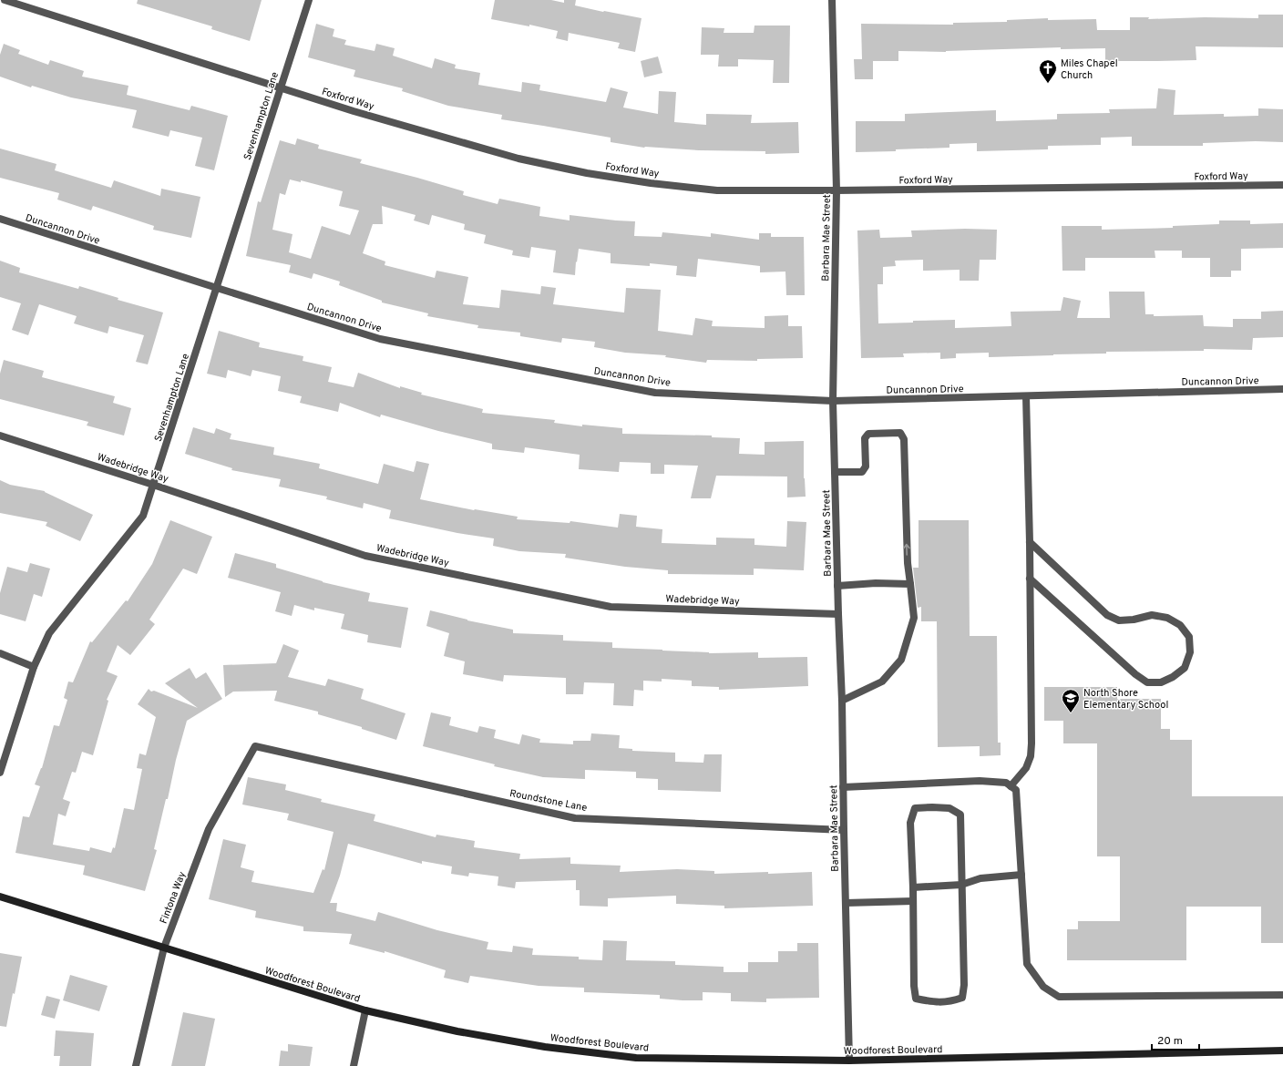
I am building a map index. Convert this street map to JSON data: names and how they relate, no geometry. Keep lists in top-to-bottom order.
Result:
{
  "streets": {
    "main road": ["Woodforest Boulevard"],
    "street": [
      "Foxford Way",
      "Sevenhampton Lane",
      "Duncannon Drive",
      "Barbara Mae Street",
      "Wadebridge Way",
      "Roundstone Lane",
      "Fintona Way"
    ]
  },
  "crossings": [
    ["Foxford Way", "Sevenhampton Lane"],
    ["Foxford Way", "Barbara Mae Street"],
    ["Sevenhampton Lane", "Duncannon Drive"],
    ["Sevenhampton Lane", "Wadebridge Way"],
    ["Duncannon Drive", "Barbara Mae Street"],
    ["Barbara Mae Street", "Wadebridge Way"],
    ["Barbara Mae Street", "Roundstone Lane"],
    ["Barbara Mae Street", "Woodforest Boulevard"],
    ["Roundstone Lane", "Fintona Way"],
    ["Fintona Way", "Woodforest Boulevard"]
  ],
  "places": {
    "church": ["Miles Chapel Church"],
    "school or university": ["North Shore Elementary School"]
  },
  "scale_bar": "20 m"
}
